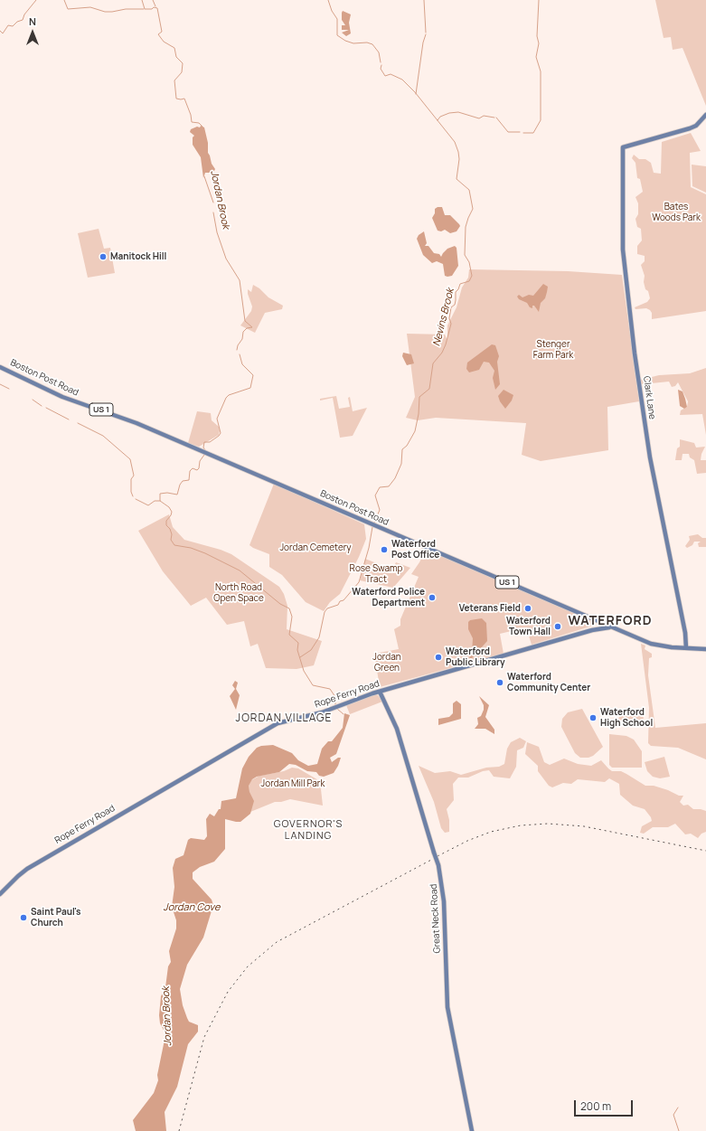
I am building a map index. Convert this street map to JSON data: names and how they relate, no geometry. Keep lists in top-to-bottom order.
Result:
{
  "streets": {
    "main road": [
      "Boston Post Road",
      "Clark Lane",
      "US 1",
      "Rope Ferry Road",
      "Great Neck Road"
    ]
  },
  "crossings": [
    ["Boston Post Road", "Clark Lane"],
    ["Boston Post Road", "Rope Ferry Road"],
    ["Rope Ferry Road", "Great Neck Road"]
  ],
  "districts": ["WATERFORD", "JORDAN VILLAGE", "GOVERNOR'S LANDING"],
  "water": ["Jordan Brook", "Nevins Brook", "Jordan Cove"],
  "parks": [
    "Bates Woods Park",
    "Stenger Farm Park",
    "Jordan Cemetery",
    "Rose Swamp Tract",
    "North Road Open Space",
    "Jordan Green",
    "Jordan Mill Park"
  ],
  "places": [
    "Manitock Hill",
    "Waterford Post Office",
    "Waterford Police Department",
    "Veterans Field",
    "Waterford Town Hall",
    "Waterford Public Library",
    "Waterford Community Center",
    "Waterford High School",
    "Saint Paul's Church"
  ],
  "scale_bar": "200 m",
  "north": "top"
}
